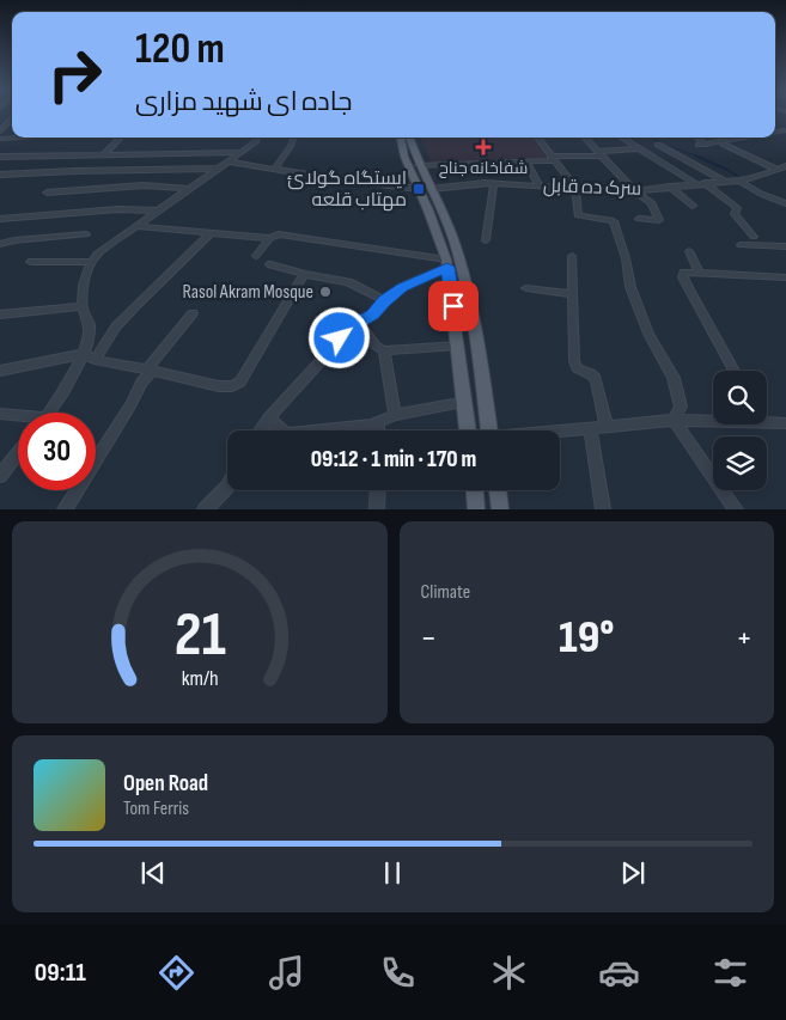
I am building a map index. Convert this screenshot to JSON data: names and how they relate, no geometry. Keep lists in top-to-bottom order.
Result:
{
  "streets": {
    "street": ["سرک ده قابل"]
  },
  "places": {
    "health": ["شفاخانه جناح"],
    "transit": ["ایستگاه گولائ مهتاب قلعه"],
    "other": ["Rasol Akram Mosque"]
  },
  "page": {
    "turn": ["120 m", "جاده ای شهید مزاری"],
    "limit": "30",
    "trip": "09:12 · 1 min · 170 m",
    "tile": "Climate",
    "heat": ["−", "19°", "+"],
    "song": ["Open Road", "Tom Ferris"],
    "tabs": "09:11",
    "gauge": ["21", "km/h"]
  }
}
